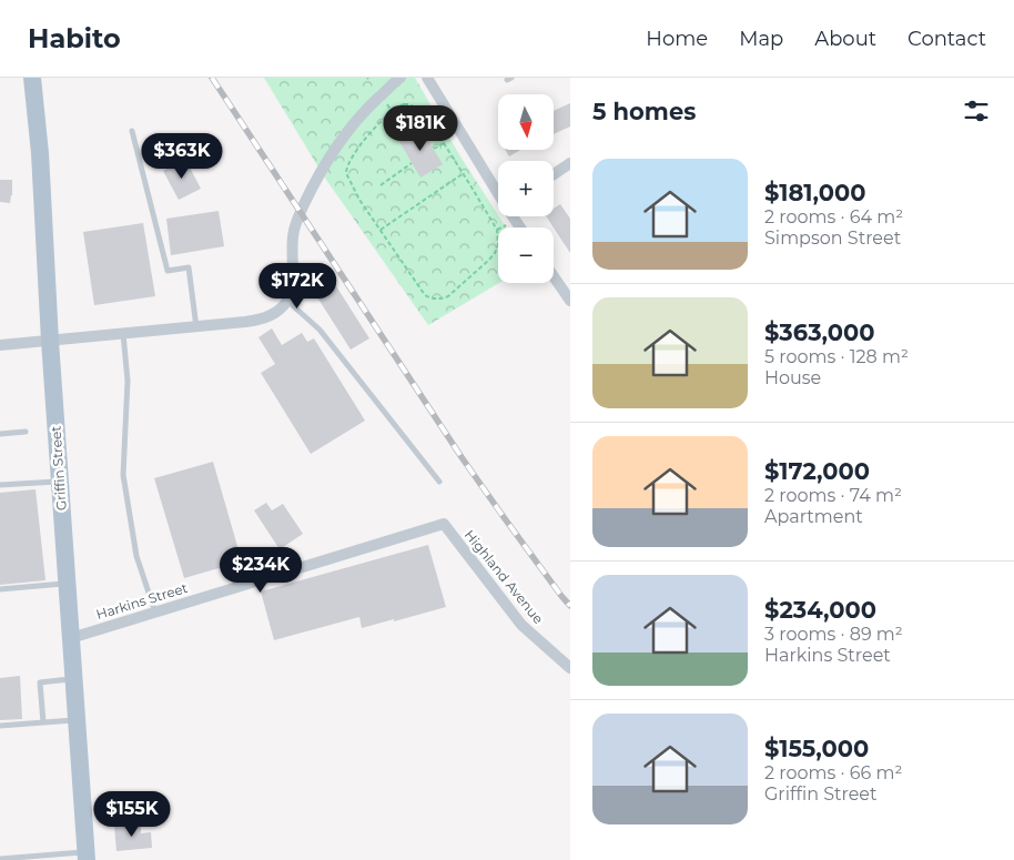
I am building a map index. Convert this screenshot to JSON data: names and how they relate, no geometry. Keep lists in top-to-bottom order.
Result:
{
  "streets": {
    "main road": ["Griffin Street"],
    "street": ["Highland Avenue", "Harkins Street"]
  },
  "crossings": [
    ["Griffin Street", "Harkins Street"],
    ["Highland Avenue", "Harkins Street"]
  ],
  "north": "bottom",
  "page": {
    "header": "Habito",
    "nav": [
      "Home",
      "Map",
      "About",
      "Contact"
    ],
    "heading": "5 homes",
    "map_buttons": ["+", "−"],
    "price": [
      "$181K",
      "$363K",
      "$172K",
      "$234K",
      "$155K"
    ],
    "list": [
      {
        "name": "$181,000",
        "note": "2 rooms · 64 m² · Simpson Street"
      },
      {
        "name": "$363,000",
        "note": "5 rooms · 128 m² · House"
      },
      {
        "name": "$172,000",
        "note": "2 rooms · 74 m² · Apartment"
      },
      {
        "name": "$234,000",
        "note": "3 rooms · 89 m² · Harkins Street"
      },
      {
        "name": "$155,000",
        "note": "2 rooms · 66 m² · Griffin Street"
      }
    ]
  }
}
